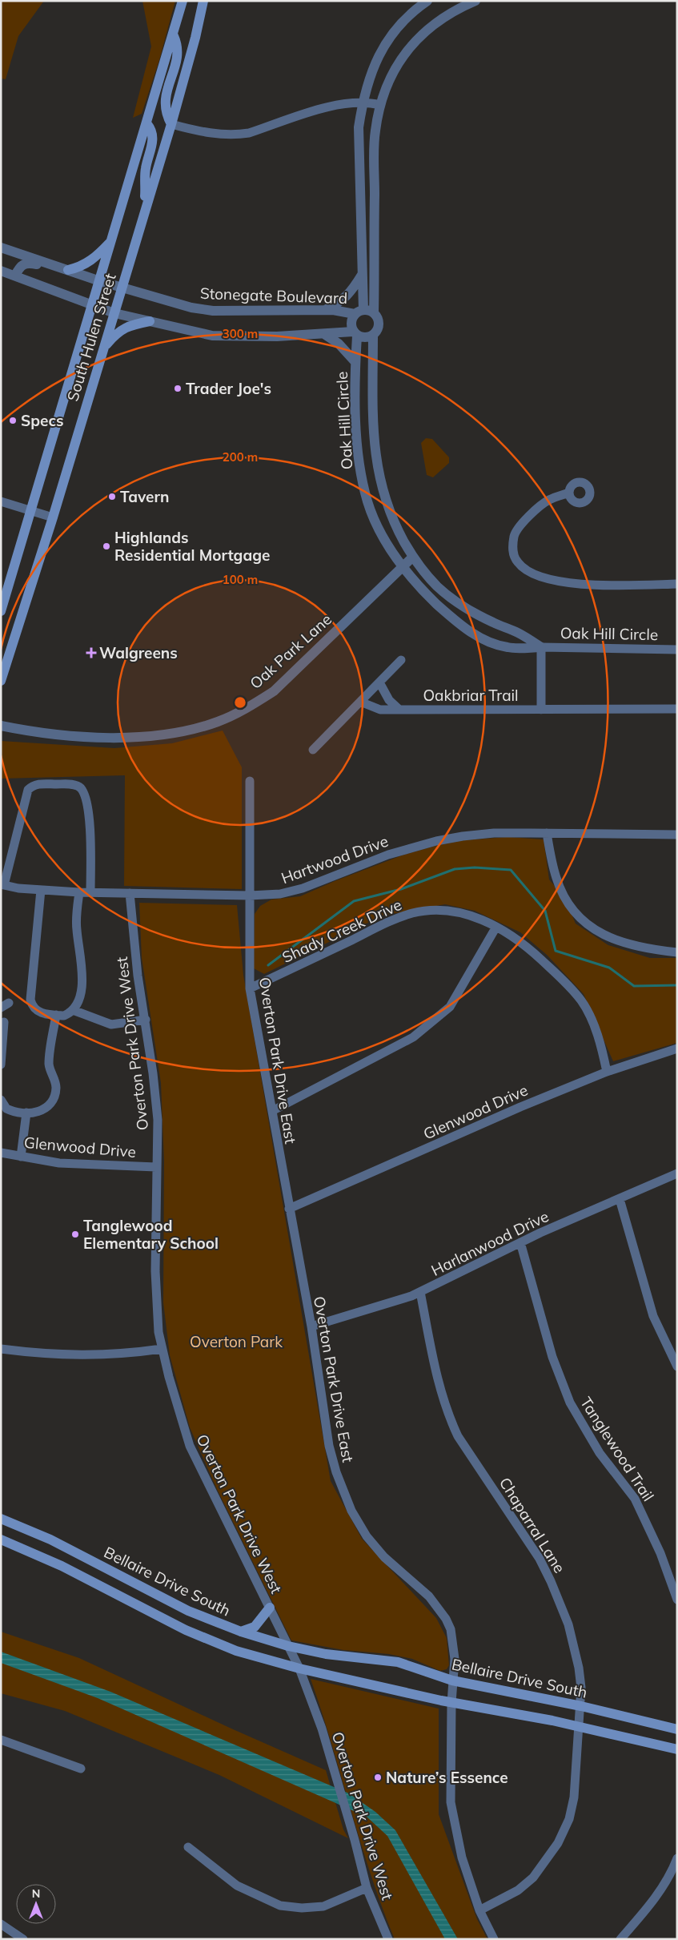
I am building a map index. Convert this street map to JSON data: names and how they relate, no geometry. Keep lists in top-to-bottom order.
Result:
{
  "streets": {
    "main road": ["South Hulen Street", "Bellaire Drive South"],
    "street": [
      "Stonegate Boulevard",
      "Oak Hill Circle",
      "Oak Park Lane",
      "Oakbriar Trail",
      "Hartwood Drive",
      "Shady Creek Drive",
      "Overton Park Drive West",
      "Overton Park Drive East",
      "Glenwood Drive",
      "Harlanwood Drive",
      "Tanglewood Trail",
      "Chaparral Lane"
    ]
  },
  "crossings": [
    ["Stonegate Boulevard", "South Hulen Street"],
    ["Stonegate Boulevard", "Oak Hill Circle"],
    ["Oak Hill Circle", "Oak Park Lane"],
    ["Hartwood Drive", "Overton Park Drive West"],
    ["Hartwood Drive", "Overton Park Drive East"],
    ["Shady Creek Drive", "Overton Park Drive East"],
    ["Shady Creek Drive", "Glenwood Drive"],
    ["Overton Park Drive West", "Glenwood Drive"],
    ["Overton Park Drive West", "Bellaire Drive South"],
    ["Overton Park Drive East", "Glenwood Drive"],
    ["Overton Park Drive East", "Harlanwood Drive"],
    ["Overton Park Drive East", "Chaparral Lane"],
    ["Overton Park Drive East", "Bellaire Drive South"],
    ["Harlanwood Drive", "Tanglewood Trail"],
    ["Harlanwood Drive", "Chaparral Lane"],
    ["Chaparral Lane", "Bellaire Drive South"]
  ],
  "parks": ["Overton Park"],
  "places": {
    "other": [
      "Trader Joe's",
      "Specs",
      "Tavern",
      "Highlands Residential Mortgage",
      "Tanglewood Elementary School",
      "Nature’s Essence"
    ],
    "health": ["Walgreens"]
  },
  "north": "top",
  "rings": ["300 m", "200 m", "100 m"]
}
